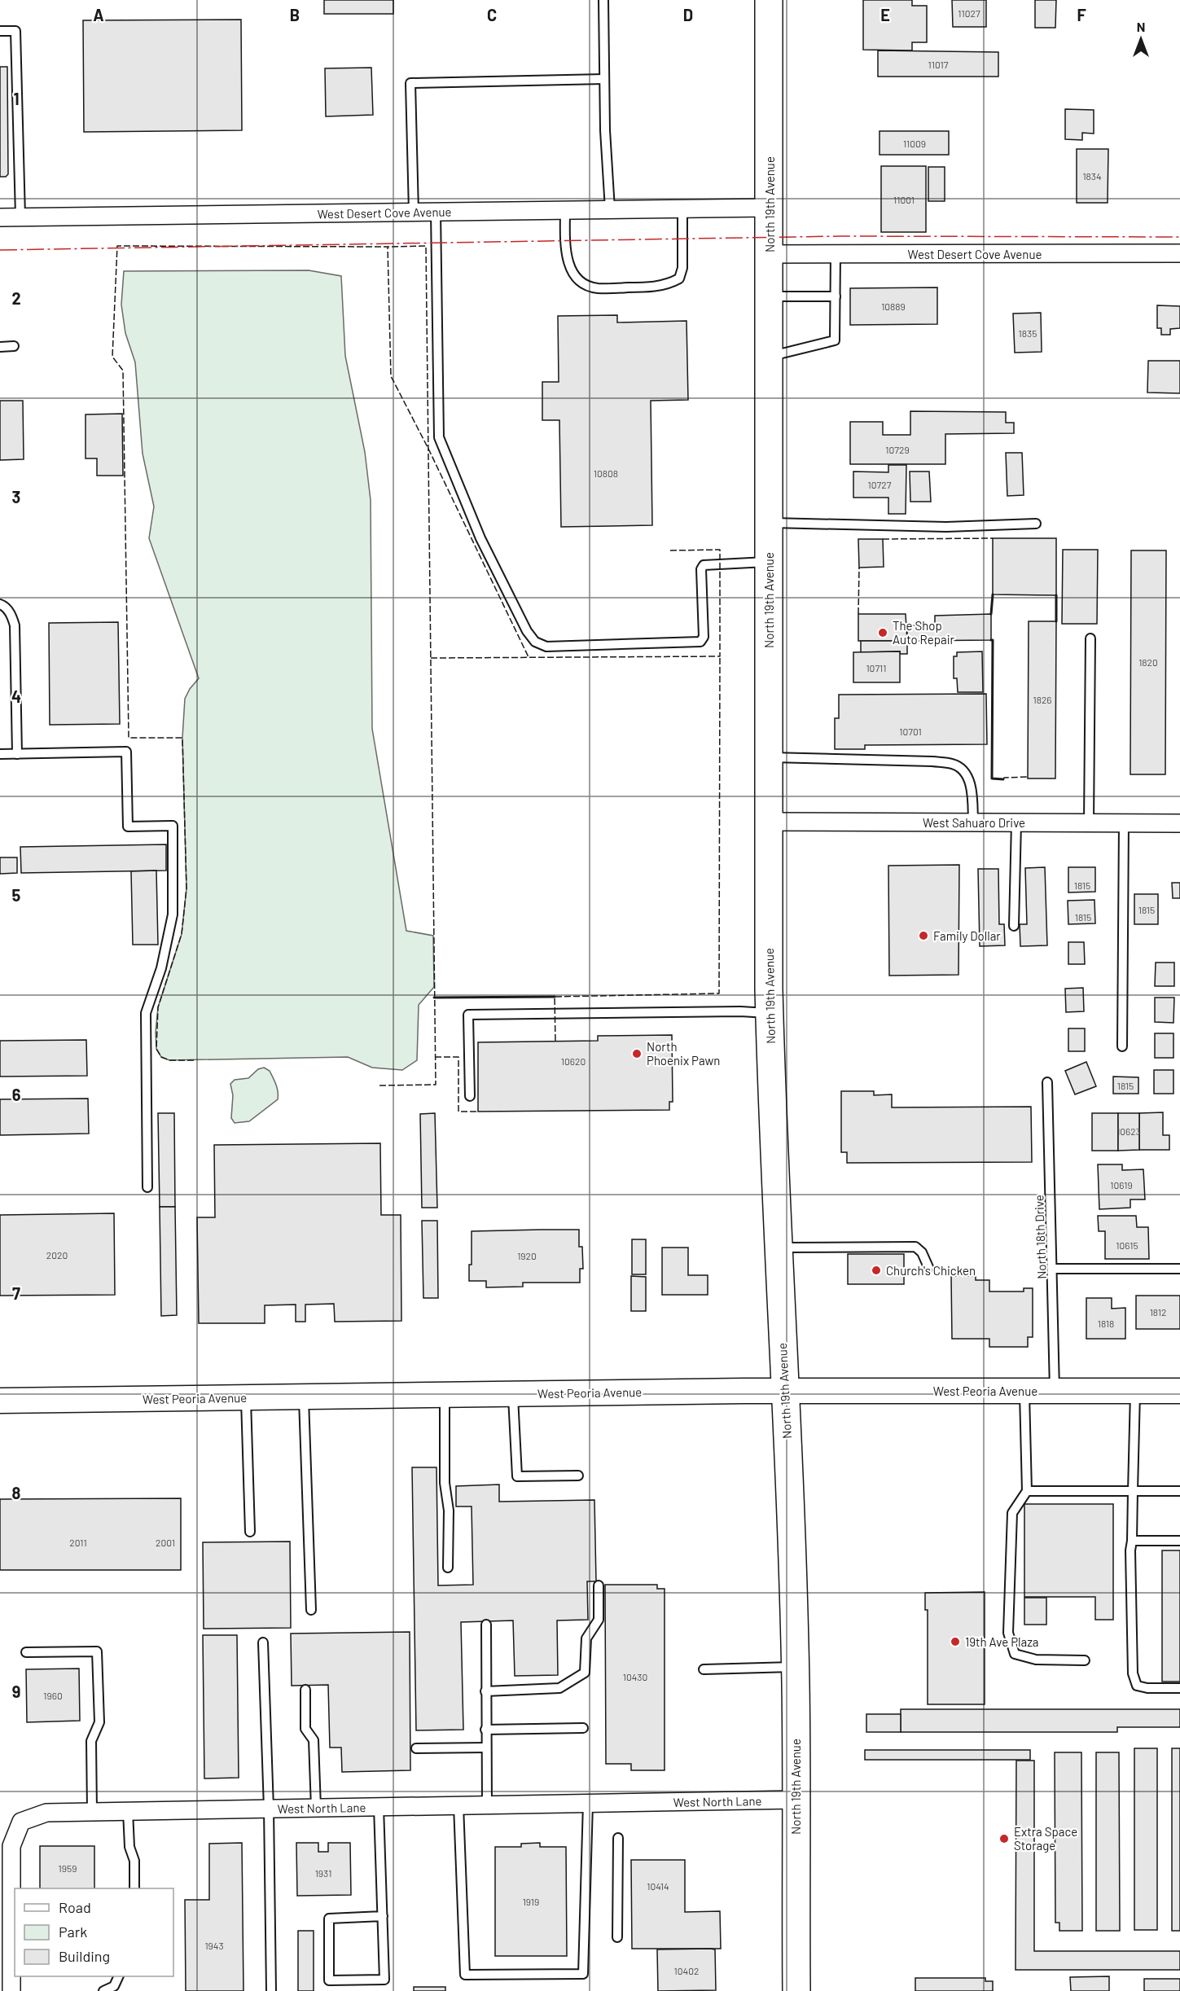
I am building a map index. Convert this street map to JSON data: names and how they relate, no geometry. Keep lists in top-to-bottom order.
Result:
{
  "streets": {
    "main road": ["North 19th Avenue", "West Peoria Avenue"],
    "street": ["West Desert Cove Avenue", "West Sahuaro Drive", "West North Lane"],
    "lane": ["North 18th Drive"]
  },
  "crossings": [
    ["North 19th Avenue", "West Desert Cove Avenue"],
    ["North 19th Avenue", "West Sahuaro Drive"],
    ["North 19th Avenue", "West Peoria Avenue"],
    ["North 19th Avenue", "West North Lane"],
    ["North 18th Drive", "West Peoria Avenue"]
  ],
  "places": [
    "The Shop Auto Repair",
    "Family Dollar",
    "North Phoenix Pawn",
    "Church's Chicken",
    "19th Ave Plaza",
    "Extra Space Storage"
  ],
  "house_numbers": [
    "11027",
    "11017",
    "11009",
    "1834",
    "11001",
    "10889",
    "1835",
    "10729",
    "10808",
    "10727",
    "1820",
    "10711",
    "1826",
    "10701",
    "1815",
    "1815",
    "1815",
    "10620",
    "1815",
    "10623",
    "10619",
    "10615",
    "2020",
    "1920",
    "1812",
    "1818",
    "2011",
    "2001",
    "10430",
    "1960",
    "1959",
    "1931",
    "10414",
    "1919",
    "1943",
    "10402"
  ],
  "legend": ["Road", "Park", "Building"],
  "north": "top",
  "grid": {
    "columns": [
      "A",
      "B",
      "C",
      "D",
      "E",
      "F"
    ],
    "rows": [
      "1",
      "2",
      "3",
      "4",
      "5",
      "6",
      "7",
      "8",
      "9"
    ]
  }
}
